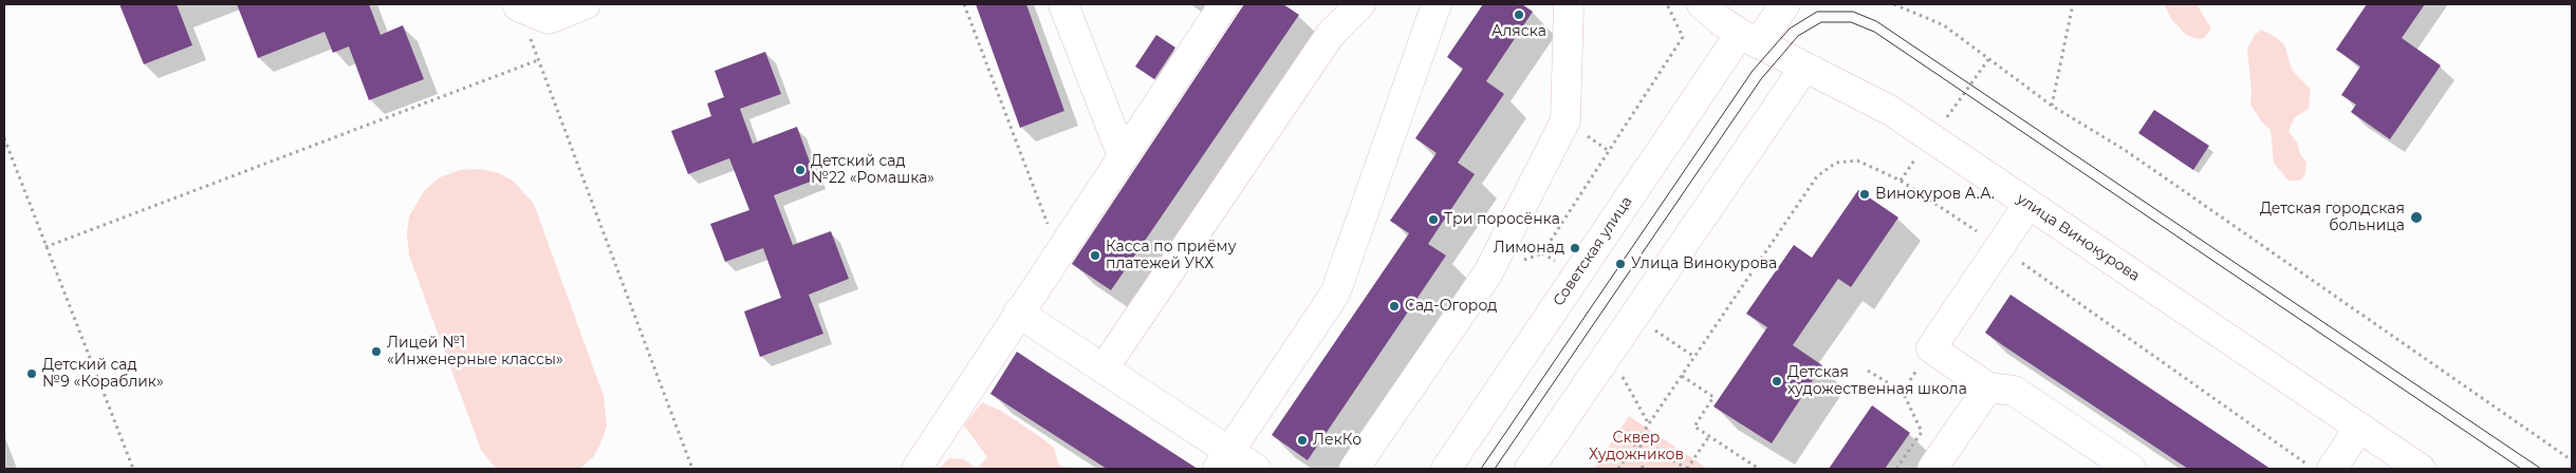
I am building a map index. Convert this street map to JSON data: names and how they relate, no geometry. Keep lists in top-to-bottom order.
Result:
{
  "streets": {
    "main road": ["улица Винокурова", "Советская улица"]
  },
  "crossings": [
    ["улица Винокурова", "Советская улица"]
  ],
  "parks": ["Сквер Художников"],
  "places": [
    "Аляска",
    "Детский сад №22 «Ромашка»",
    "Винокуров А.А.",
    "Детская городская больница",
    "Три поросёнка",
    "Лимонад",
    "Касса по приёму платежей УКХ",
    "Улица Винокурова",
    "Сад-Огород",
    "Лицей №1 «Инженерные классы»",
    "Детский сад №9 «Кораблик»",
    "Детская художественная школа",
    "ЛекКо"
  ]
}
